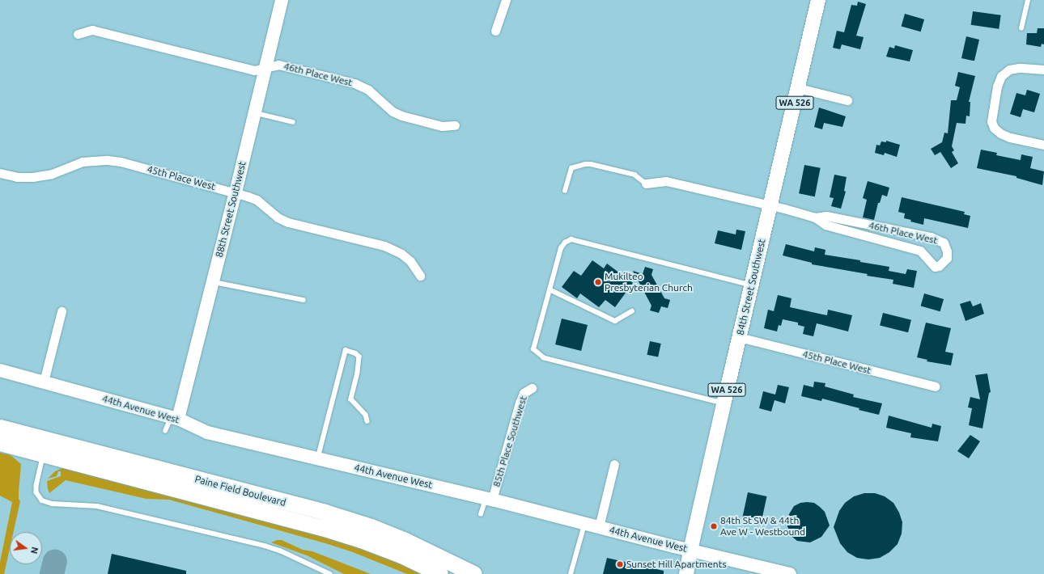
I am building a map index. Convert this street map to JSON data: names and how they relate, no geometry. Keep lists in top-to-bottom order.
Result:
{
  "streets": {
    "highway": ["Paine Field Boulevard"],
    "main road": ["WA 526", "84th Street Southwest"],
    "street": [
      "46th Place West",
      "45th Place West",
      "88th Street Southwest",
      "44th Avenue West",
      "85th Place Southwest"
    ]
  },
  "crossings": [
    ["46th Place West", "88th Street Southwest"],
    ["46th Place West", "84th Street Southwest"],
    ["45th Place West", "88th Street Southwest"],
    ["45th Place West", "84th Street Southwest"],
    ["88th Street Southwest", "44th Avenue West"],
    ["84th Street Southwest", "44th Avenue West"],
    ["44th Avenue West", "85th Place Southwest"]
  ],
  "places": ["Mukilteo Presbyterian Church", "84th St SW & 44th Ave W - Westbound", "Sunset Hill Apartments"],
  "north": "right"
}
